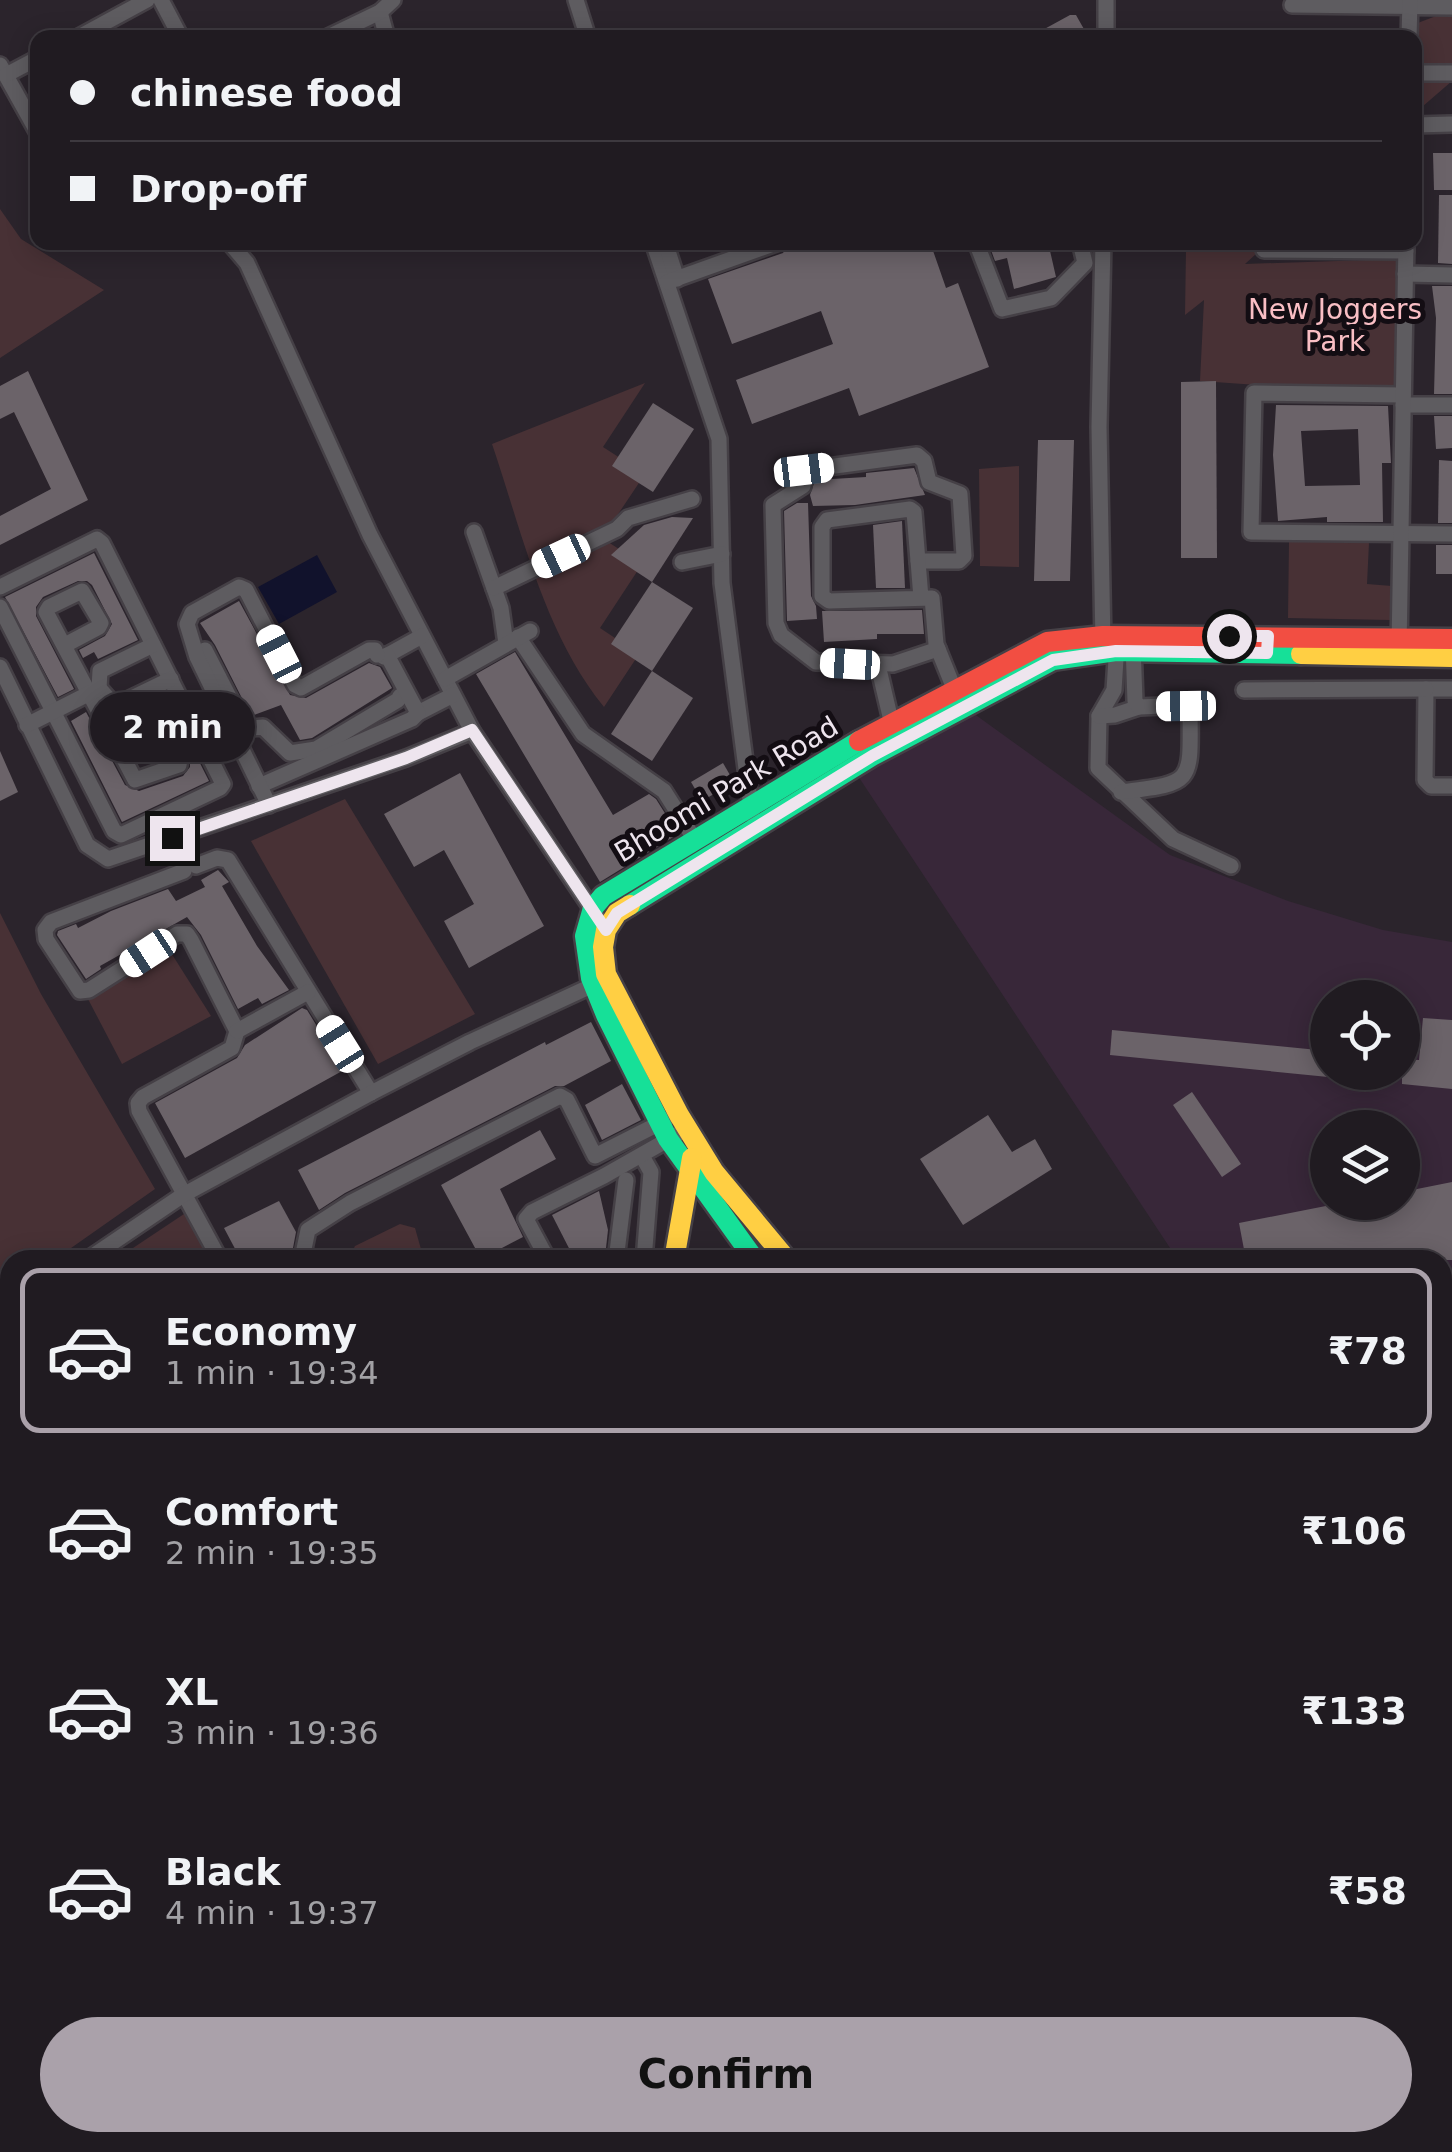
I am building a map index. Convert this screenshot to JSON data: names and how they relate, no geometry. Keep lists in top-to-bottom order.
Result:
{
  "streets": {
    "main road": ["Bhoomi Park Road"]
  },
  "parks": ["New Joggers Park"],
  "page": {
    "banner": ["chinese food", "Drop-off"],
    "bubble": "2 min",
    "list": [
      {
        "name": "Economy",
        "note": "1 min · 19:34",
        "value": "₹78"
      },
      {
        "name": "Comfort",
        "note": "2 min · 19:35",
        "value": "₹106"
      },
      {
        "name": "XL",
        "note": "3 min · 19:36",
        "value": "₹133"
      },
      {
        "name": "Black",
        "note": "4 min · 19:37",
        "value": "₹58"
      }
    ],
    "buttons": "Confirm"
  }
}
